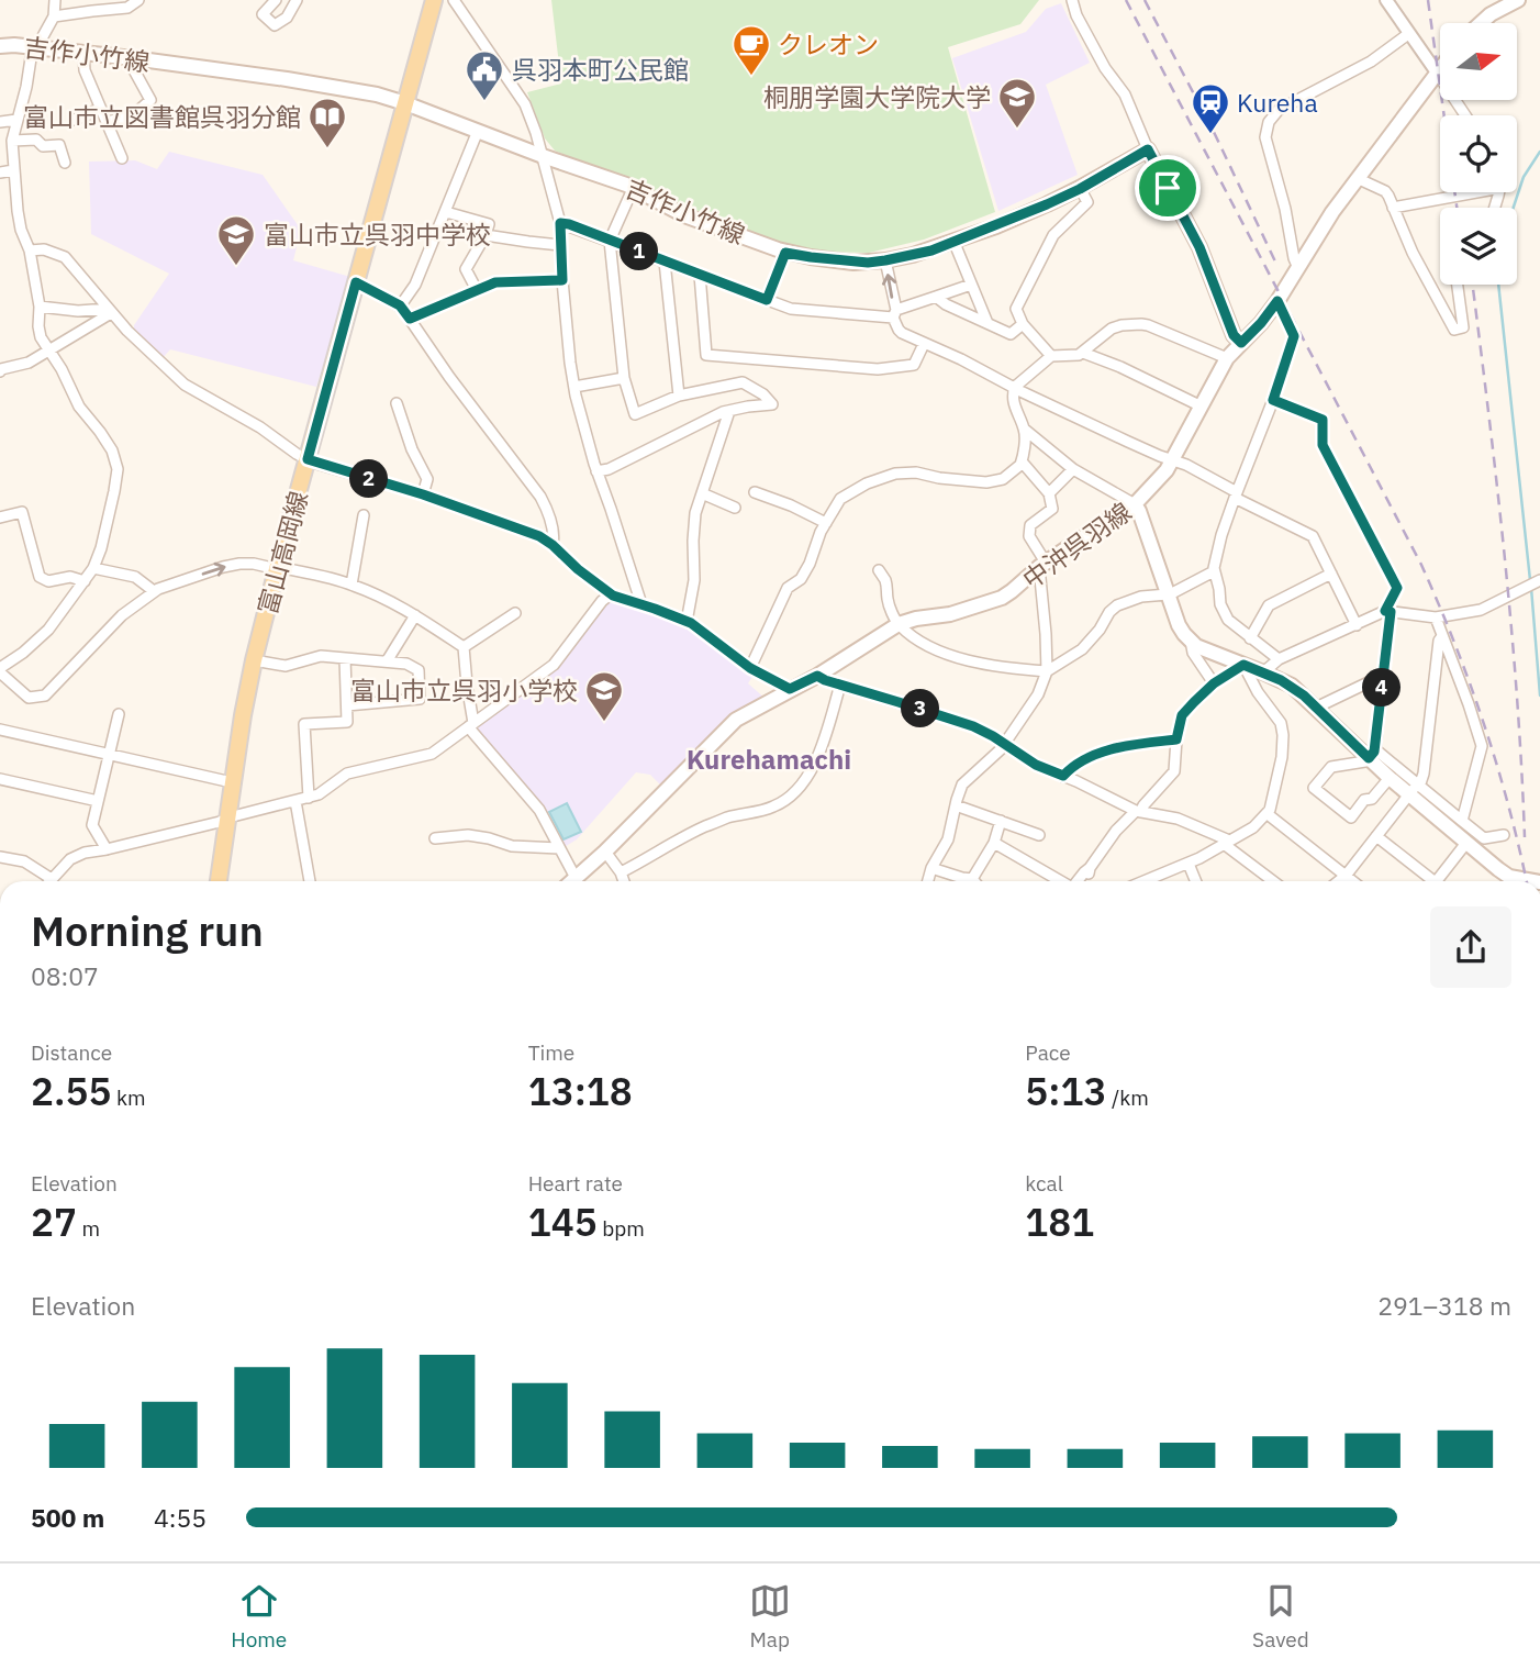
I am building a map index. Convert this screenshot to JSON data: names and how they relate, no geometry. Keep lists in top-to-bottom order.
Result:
{
  "streets": {
    "main road": ["吉作小竹線", "中沖呉羽線", "富山高岡線"]
  },
  "crossings": [
    ["吉作小竹線", "富山高岡線"]
  ],
  "districts": ["Kurehamachi"],
  "places": {
    "cafe": ["クレオン"],
    "public building": ["呉羽本町公民館"],
    "school or university": ["桐朋学園大学院大学", "富山市立呉羽中学校", "富山市立呉羽小学校"],
    "station": ["Kureha"],
    "library": ["富山市立図書館呉羽分館"]
  },
  "north": "right",
  "page": {
    "pins": [
      "1",
      "2",
      "4",
      "3"
    ],
    "heading": ["Morning run", "08:07"],
    "stats": [
      ["Distance", "2.55 km"],
      ["Time", "13:18"],
      ["Pace", "5:13 /km"],
      ["Elevation", "27 m"],
      ["Heart rate", "145 bpm"],
      ["kcal", "181"]
    ],
    "chart": ["Elevation", "291–318 m"],
    "list": [
      {
        "name": "500 m",
        "note": "4:55"
      }
    ],
    "tabs": ["Home", "Map", "Saved"]
  }
}
